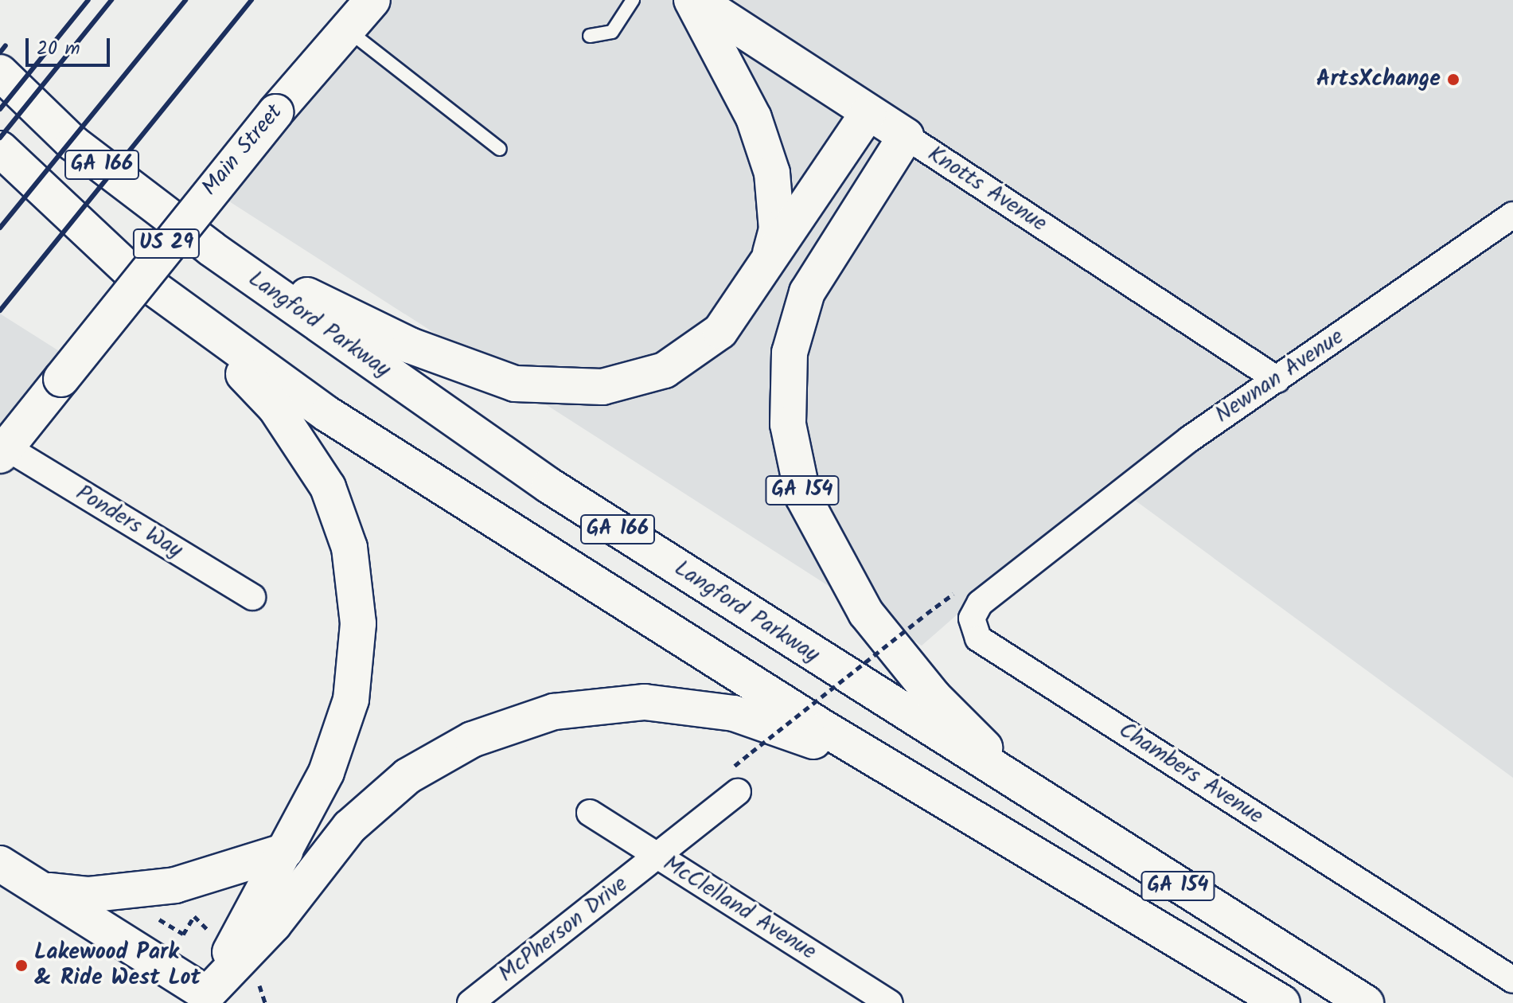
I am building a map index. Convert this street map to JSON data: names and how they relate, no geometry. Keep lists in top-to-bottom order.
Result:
{
  "streets": {
    "main road": [
      "Main Street",
      "GA 166",
      "Knotts Avenue",
      "US 29",
      "Langford Parkway",
      "GA 154"
    ],
    "street": [
      "Newnan Avenue",
      "Ponders Way",
      "Chambers Avenue",
      "McClelland Avenue",
      "McPherson Drive"
    ]
  },
  "crossings": [
    ["Main Street", "Ponders Way"],
    ["GA 166", "GA 154"],
    ["Knotts Avenue", "Newnan Avenue"],
    ["Knotts Avenue", "GA 154"],
    ["Langford Parkway", "GA 154"],
    ["Newnan Avenue", "Chambers Avenue"],
    ["McClelland Avenue", "McPherson Drive"]
  ],
  "places": ["ArtsXchange", "Lakewood Park & Ride West Lot"],
  "scale_bar": "20 m"
}
